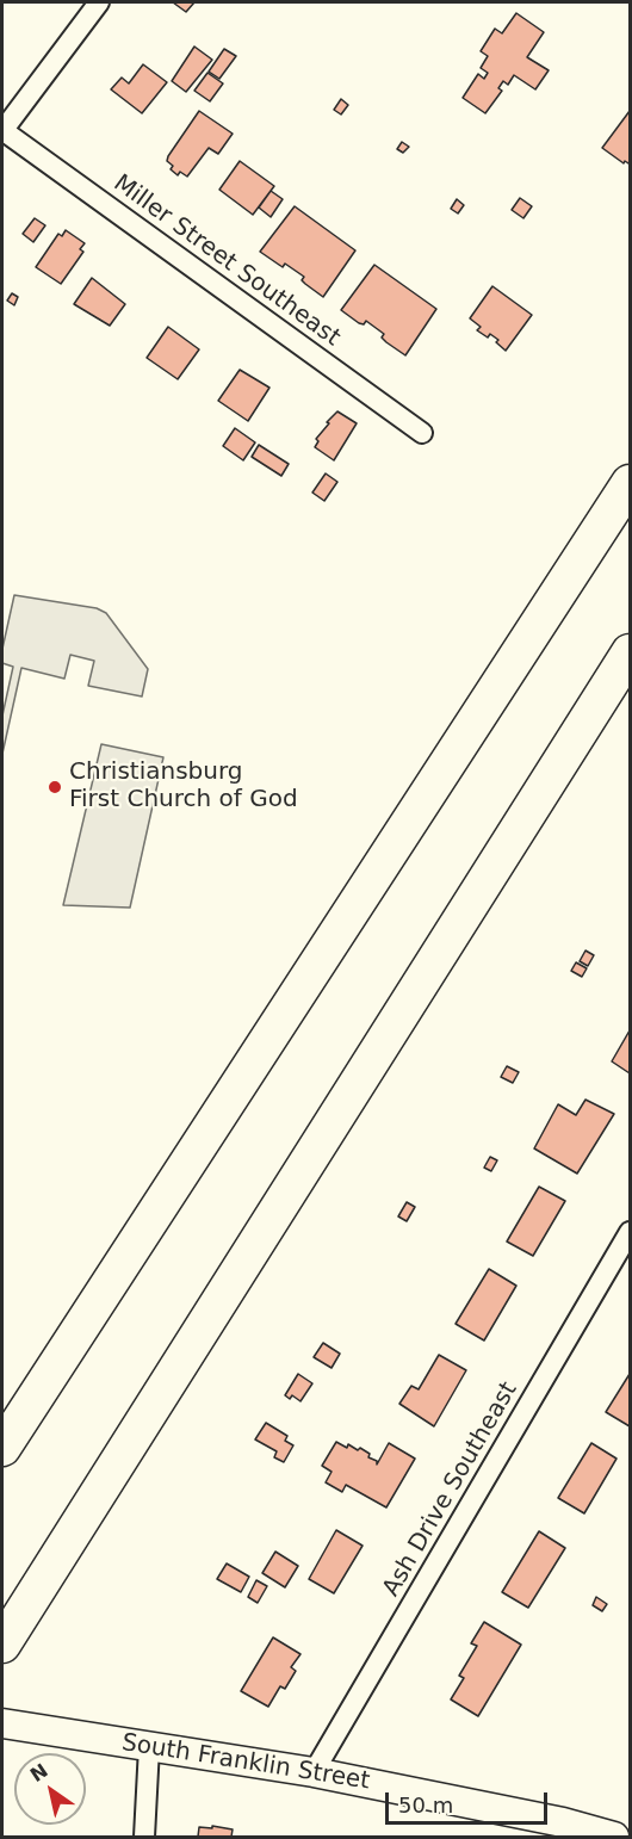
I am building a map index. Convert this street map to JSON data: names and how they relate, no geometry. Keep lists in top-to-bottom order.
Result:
{
  "streets": {
    "main road": ["South Franklin Street"],
    "street": ["Miller Street Southeast", "Ash Drive Southeast"]
  },
  "crossings": [
    ["Ash Drive Southeast", "South Franklin Street"]
  ],
  "places": ["Christiansburg First Church of God"],
  "scale_bar": "50 m",
  "north": "top left"
}
